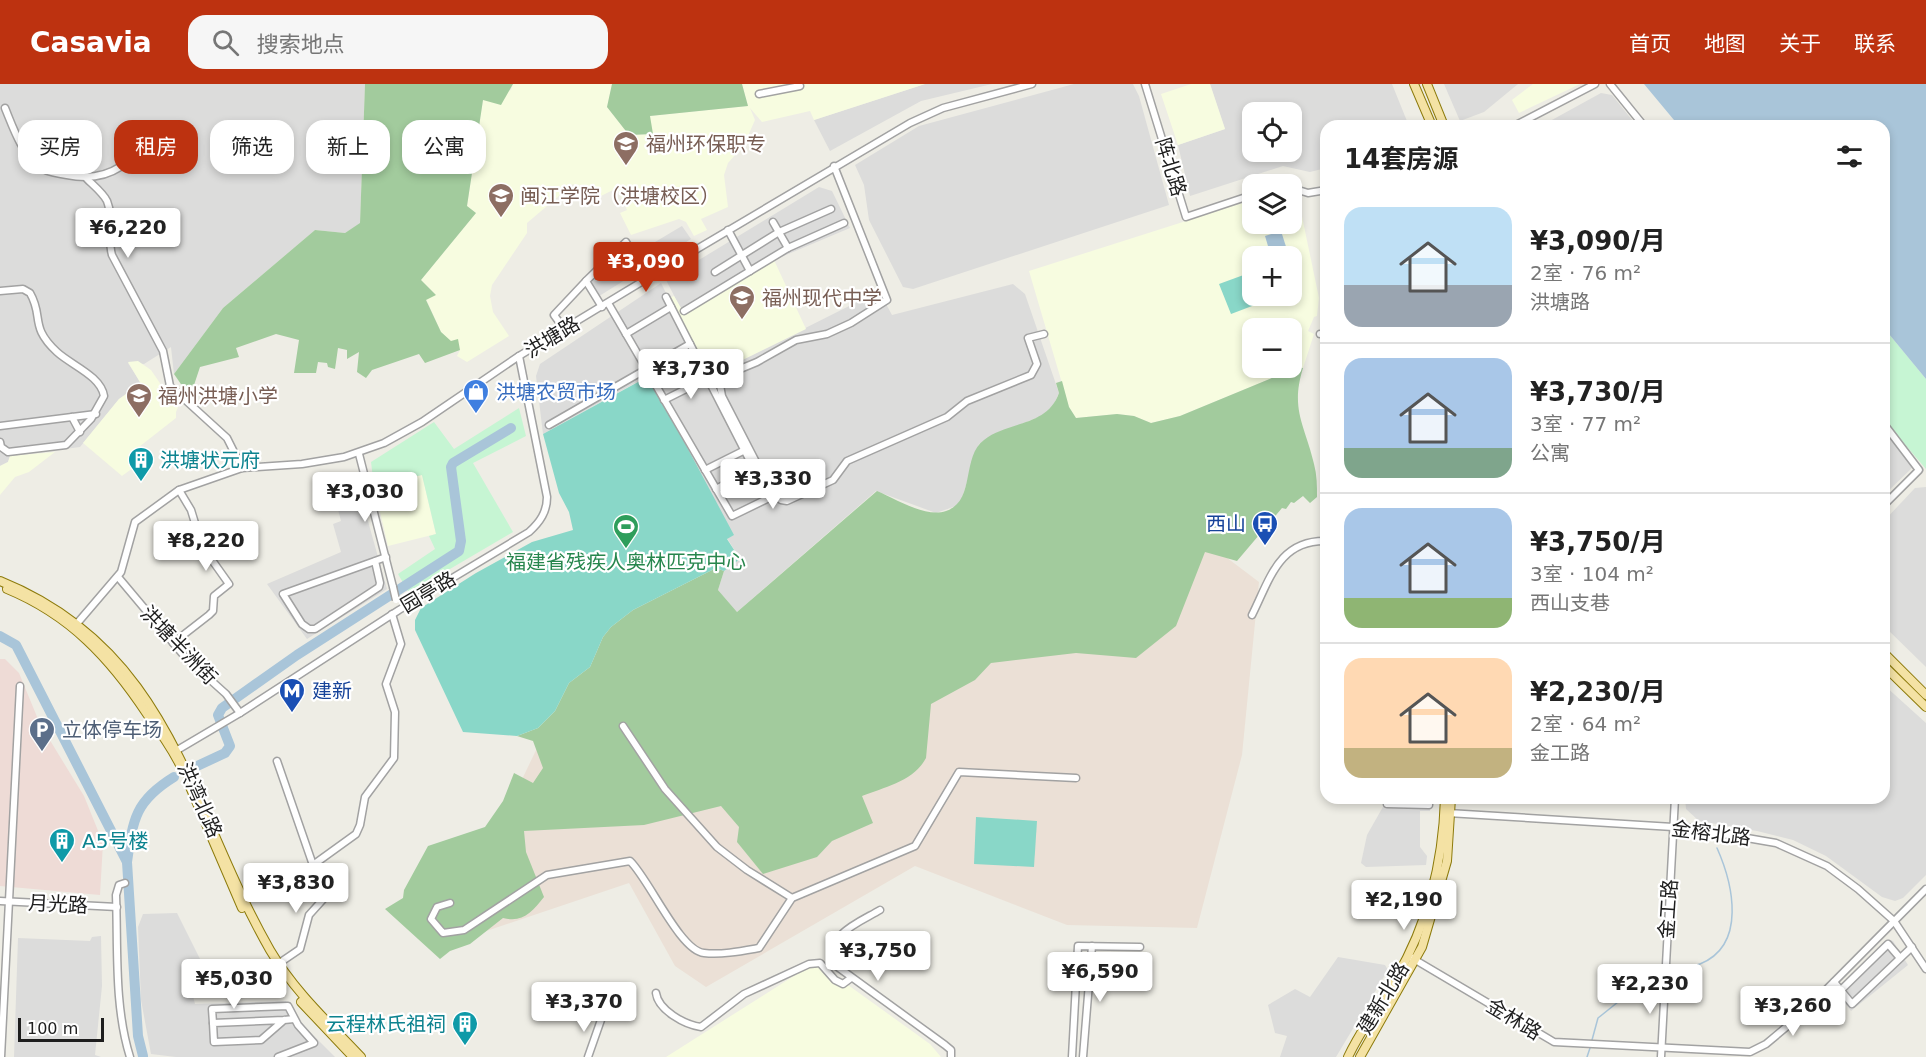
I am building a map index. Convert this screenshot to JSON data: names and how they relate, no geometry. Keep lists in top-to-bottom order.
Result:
{
  "streets": {
    "main road": ["洪湾北路", "建新北路"],
    "street": [
      "阵北路",
      "洪塘路",
      "园亭路",
      "洪塘半洲街",
      "金榕北路",
      "月光路",
      "金工路",
      "金林路"
    ]
  },
  "crossings": [
    ["洪塘路", "园亭路"],
    ["洪塘路", "洪塘半洲街"],
    ["园亭路", "洪塘半洲街"],
    ["园亭路", "洪湾北路"],
    ["金榕北路", "金工路"],
    ["金榕北路", "建新北路"],
    ["金榕北路", "金林路"],
    ["金工路", "金林路"],
    ["建新北路", "金林路"]
  ],
  "places": {
    "school or university": [
      "福州环保职专",
      "闽江学院（洪塘校区）",
      "福州现代中学",
      "福州洪塘小学"
    ],
    "shop": ["洪塘农贸市场"],
    "building": ["洪塘状元府", "A5号楼", "云程林氏祖祠"],
    "bus stop": ["西山"],
    "sports": ["福建省残疾人奥林匹克中心"],
    "metro station": ["建新"],
    "parking": ["立体停车场"]
  },
  "scale_bar": "100 m",
  "page": {
    "header": "Casavia",
    "search": "搜索地点",
    "nav": [
      "首页",
      "地图",
      "关于",
      "联系"
    ],
    "map_buttons": ["+", "−"],
    "chip": [
      "买房",
      "租房",
      "筛选",
      "新上",
      "公寓"
    ],
    "heading": "14套房源",
    "list": [
      {
        "name": "¥3,090/月",
        "note": "2室 · 76 m² · 洪塘路"
      },
      {
        "name": "¥3,730/月",
        "note": "3室 · 77 m² · 公寓"
      },
      {
        "name": "¥3,750/月",
        "note": "3室 · 104 m² · 西山支巷"
      },
      {
        "name": "¥2,230/月",
        "note": "2室 · 64 m² · 金工路"
      }
    ],
    "price": [
      "¥6,220",
      "¥3,090",
      "¥3,730",
      "¥3,330",
      "¥3,030",
      "¥8,220",
      "¥3,830",
      "¥2,190",
      "¥3,750",
      "¥6,590",
      "¥5,030",
      "¥2,230",
      "¥3,370",
      "¥3,260"
    ],
    "scale": "100 m"
  }
}
